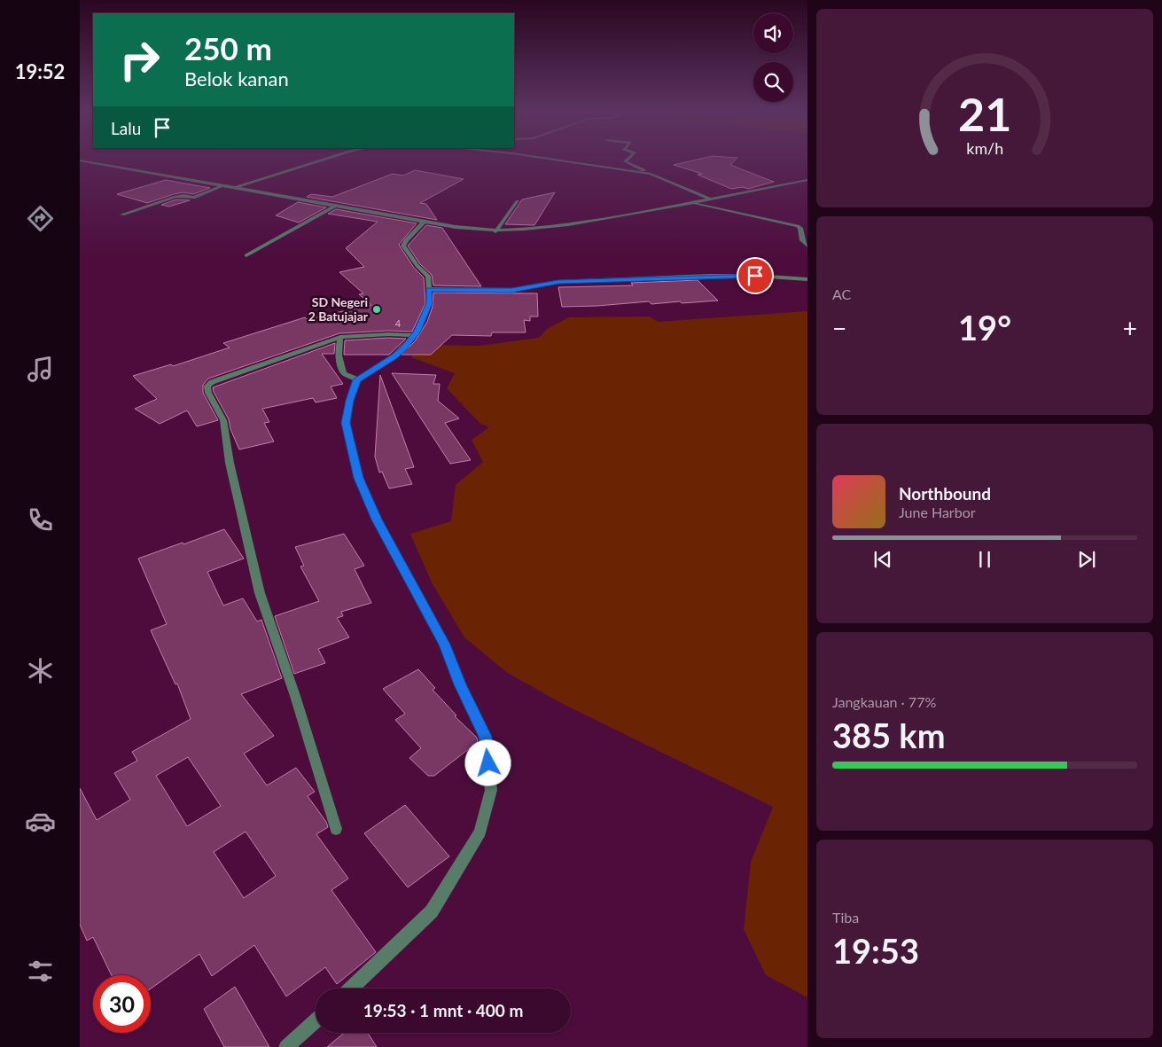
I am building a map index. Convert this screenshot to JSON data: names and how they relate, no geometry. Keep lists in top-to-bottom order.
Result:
{
  "places": ["SD Negeri 2 Batujajar"],
  "house_numbers": ["4"],
  "page": {
    "tabs": "19:52",
    "turn": ["250 m", "Belok kanan"],
    "then": "Lalu",
    "tile": [
      "AC",
      ["Jangkauan · 77%", "385 km"],
      ["Tiba", "19:53"]
    ],
    "heat": ["−", "19°", "+"],
    "song": ["Northbound", "June Harbor"],
    "limit": "30",
    "trip": "19:53 · 1 mnt · 400 m",
    "gauge": ["21", "km/h"]
  }
}
